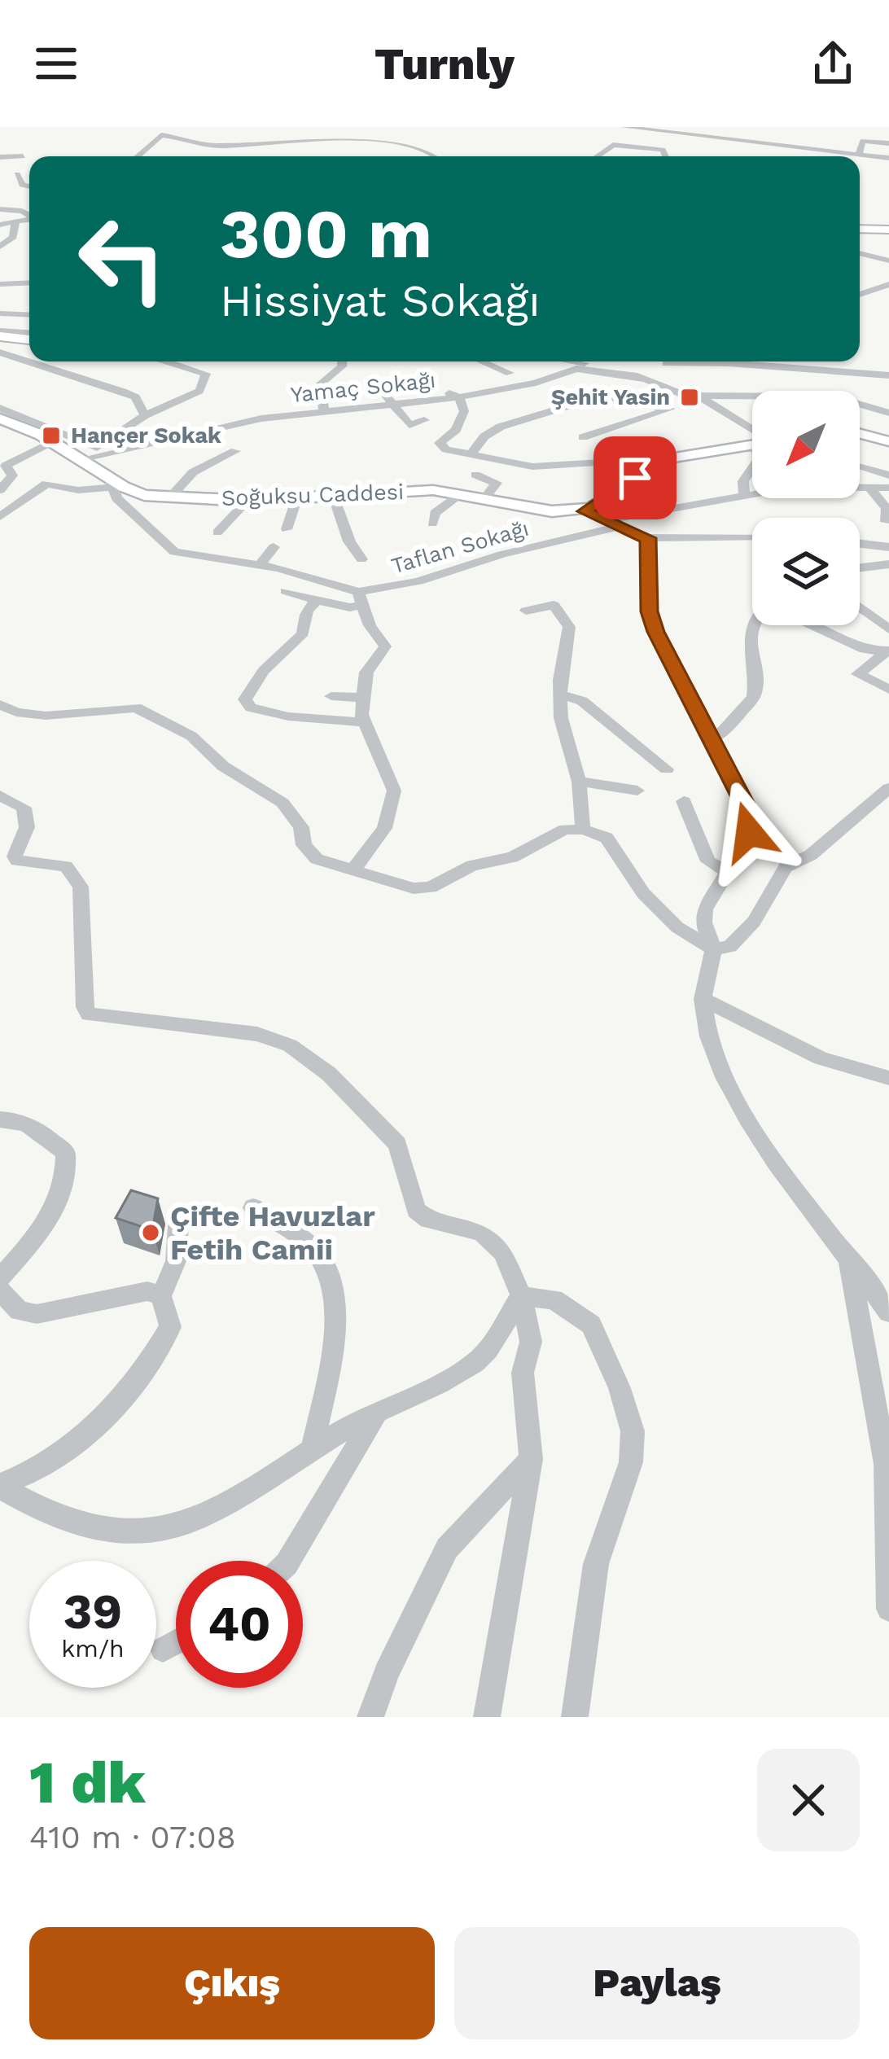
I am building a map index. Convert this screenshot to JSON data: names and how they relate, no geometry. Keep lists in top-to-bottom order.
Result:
{
  "streets": {
    "main road": ["Soğuksu Caddesi"],
    "street": ["Yamaç Sokağı", "Taflan Sokağı"]
  },
  "crossings": [
    ["Yamaç Sokağı", "Soğuksu Caddesi"],
    ["Soğuksu Caddesi", "Taflan Sokağı"]
  ],
  "places": {
    "transit": ["Şehit Yasin", "Hançer Sokak"],
    "other": ["Çifte Havuzlar Fetih Camii"]
  },
  "north": "bottom left",
  "page": {
    "header": "Turnly",
    "turn": ["300 m", "Hissiyat Sokağı"],
    "speed": "39 km/h",
    "limit": "40",
    "heading": ["1 dk", "410 m · 07:08"],
    "buttons": ["Çıkış", "Paylaş"]
  }
}
